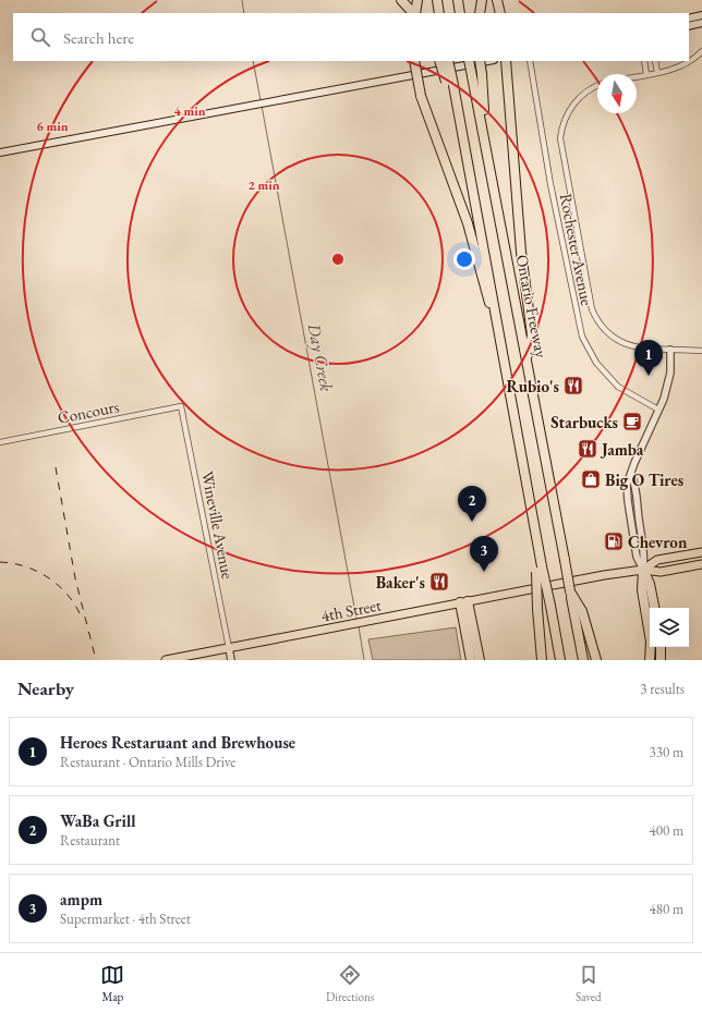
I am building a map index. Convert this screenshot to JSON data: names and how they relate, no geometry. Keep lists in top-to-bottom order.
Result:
{
  "streets": {
    "highway": ["Ontario Freeway"],
    "main road": ["4th Street"],
    "street": ["Rochester Avenue", "Concours", "Wineville Avenue"]
  },
  "crossings": [
    ["Concours", "Wineville Avenue"],
    ["Wineville Avenue", "4th Street"]
  ],
  "water": ["Day Creek"],
  "places": {
    "restaurant": ["Rubio's", "Jamba", "Baker's"],
    "cafe": ["Starbucks"],
    "shop": ["Big O Tires"],
    "fuel station": ["Chevron"]
  },
  "north": "bottom",
  "page": {
    "search": "Search here",
    "pins": ["1", "2", "3"],
    "heading": ["Nearby", "3 results"],
    "list": [
      {
        "mark": "1",
        "name": "Heroes Restaruant and Brewhouse",
        "note": "Restaurant · Ontario Mills Drive",
        "value": "330 m"
      },
      {
        "mark": "2",
        "name": "WaBa Grill",
        "note": "Restaurant",
        "value": "400 m"
      },
      {
        "mark": "3",
        "name": "ampm",
        "note": "Supermarket · 4th Street",
        "value": "480 m"
      }
    ],
    "nav": ["Map", "Directions", "Saved"]
  },
  "rings": ["4 min", "6 min", "2 min"]
}
